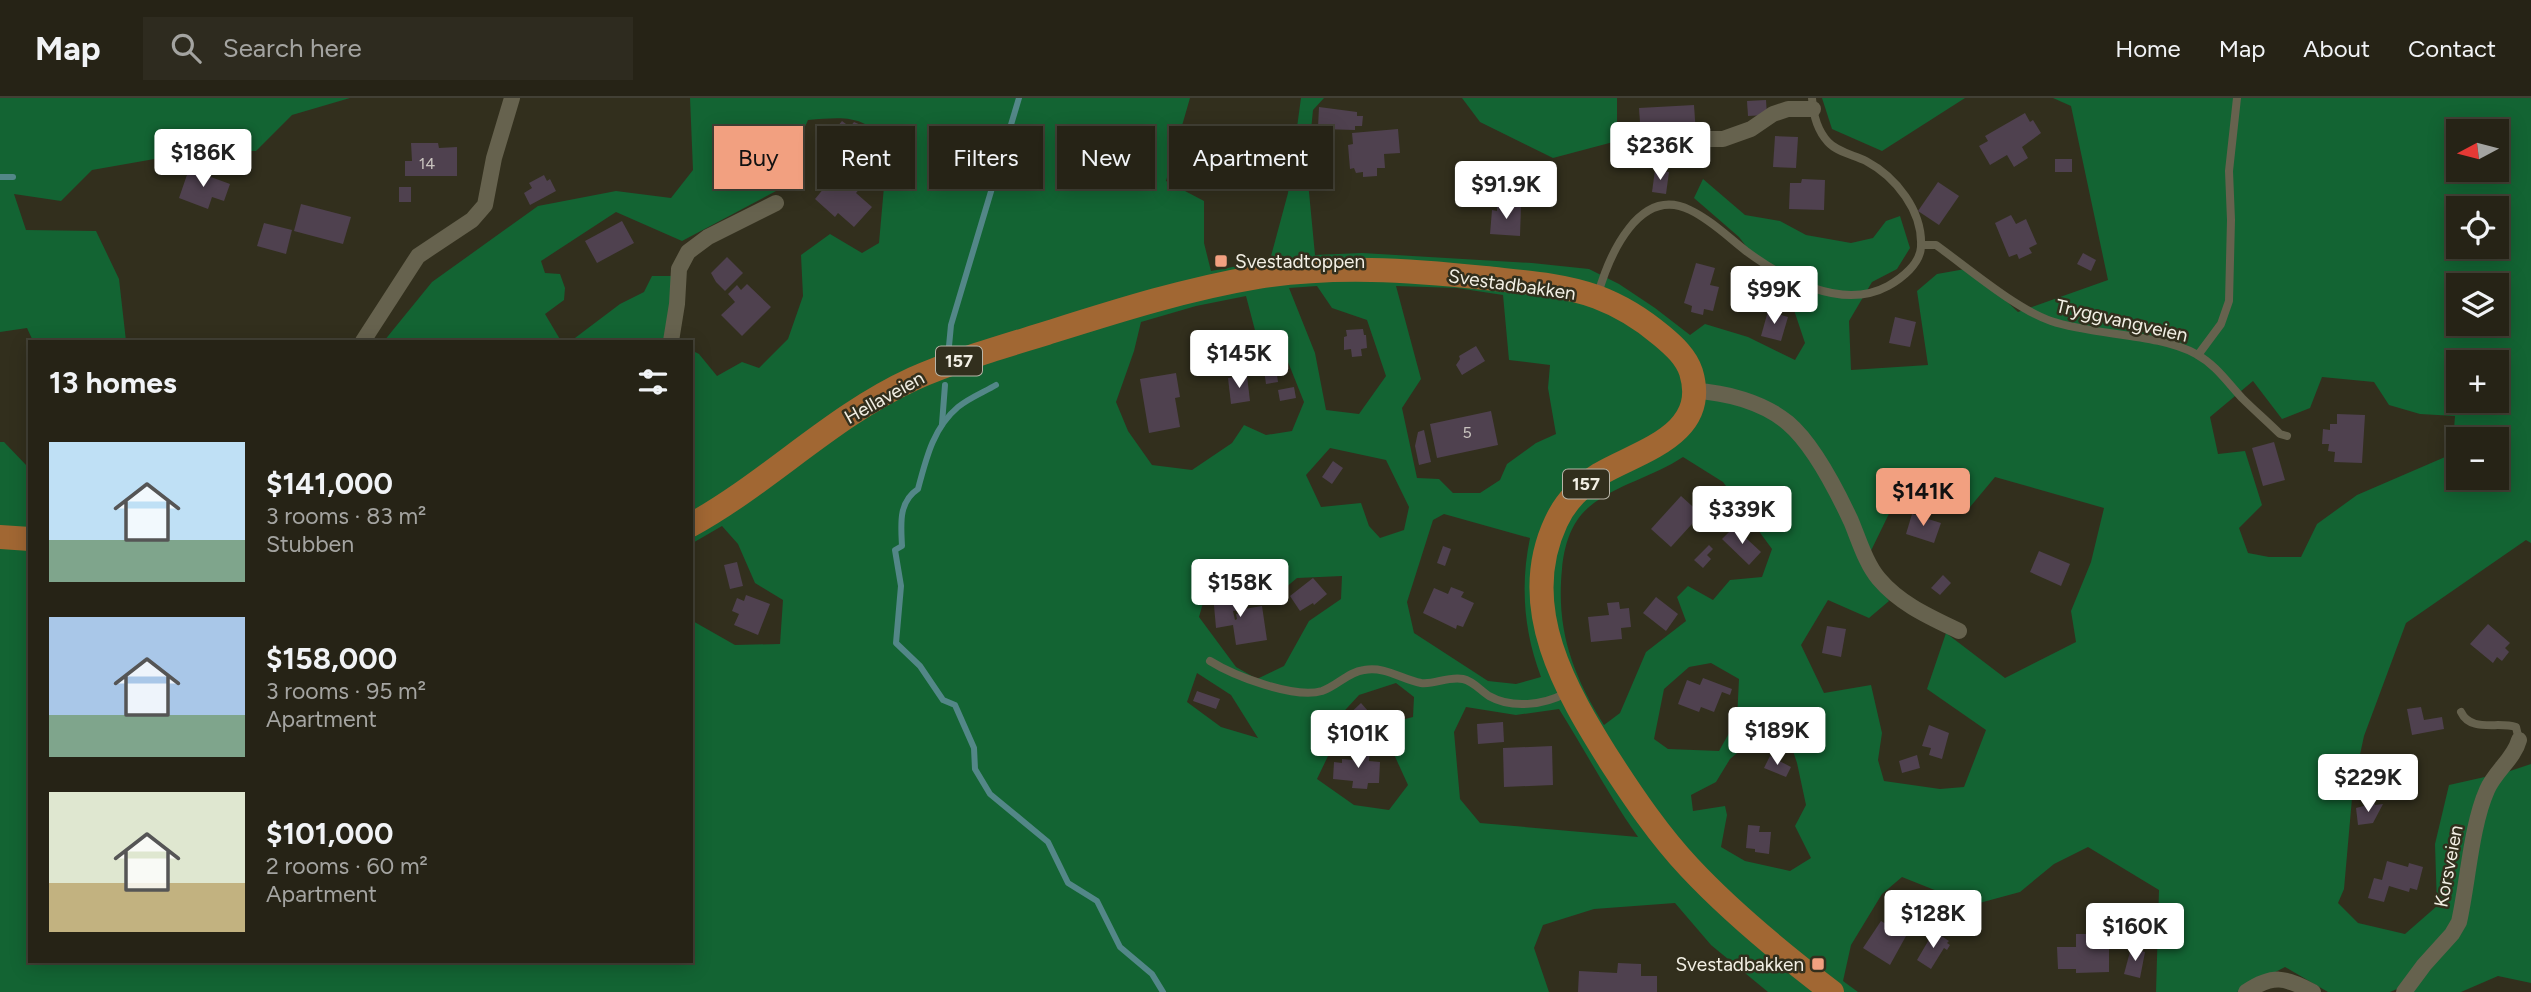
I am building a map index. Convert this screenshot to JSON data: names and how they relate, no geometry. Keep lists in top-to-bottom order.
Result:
{
  "streets": {
    "main road": ["Svestadbakken", "157", "Hellaveien"],
    "street": ["Korsveien"],
    "lane": ["Tryggvangveien"]
  },
  "crossings": [
    ["Svestadbakken", "157"],
    ["Svestadbakken", "Hellaveien"]
  ],
  "places": {
    "transit": ["Svestadtoppen", "Svestadbakken"]
  },
  "house_numbers": ["14", "5"],
  "north": "left",
  "page": {
    "header": "Map",
    "search": "Search here",
    "nav": [
      "Home",
      "Map",
      "About",
      "Contact"
    ],
    "map_buttons": ["+", "−"],
    "price": [
      "$236K",
      "$186K",
      "$91.9K",
      "$99K",
      "$145K",
      "$141K",
      "$339K",
      "$158K",
      "$189K",
      "$101K",
      "$229K",
      "$128K",
      "$160K"
    ],
    "chip": [
      "Buy",
      "Rent",
      "Filters",
      "New",
      "Apartment"
    ],
    "heading": "13 homes",
    "list": [
      {
        "name": "$141,000",
        "note": "3 rooms · 83 m² · Stubben"
      },
      {
        "name": "$158,000",
        "note": "3 rooms · 95 m² · Apartment"
      },
      {
        "name": "$101,000",
        "note": "2 rooms · 60 m² · Apartment"
      }
    ]
  }
}
